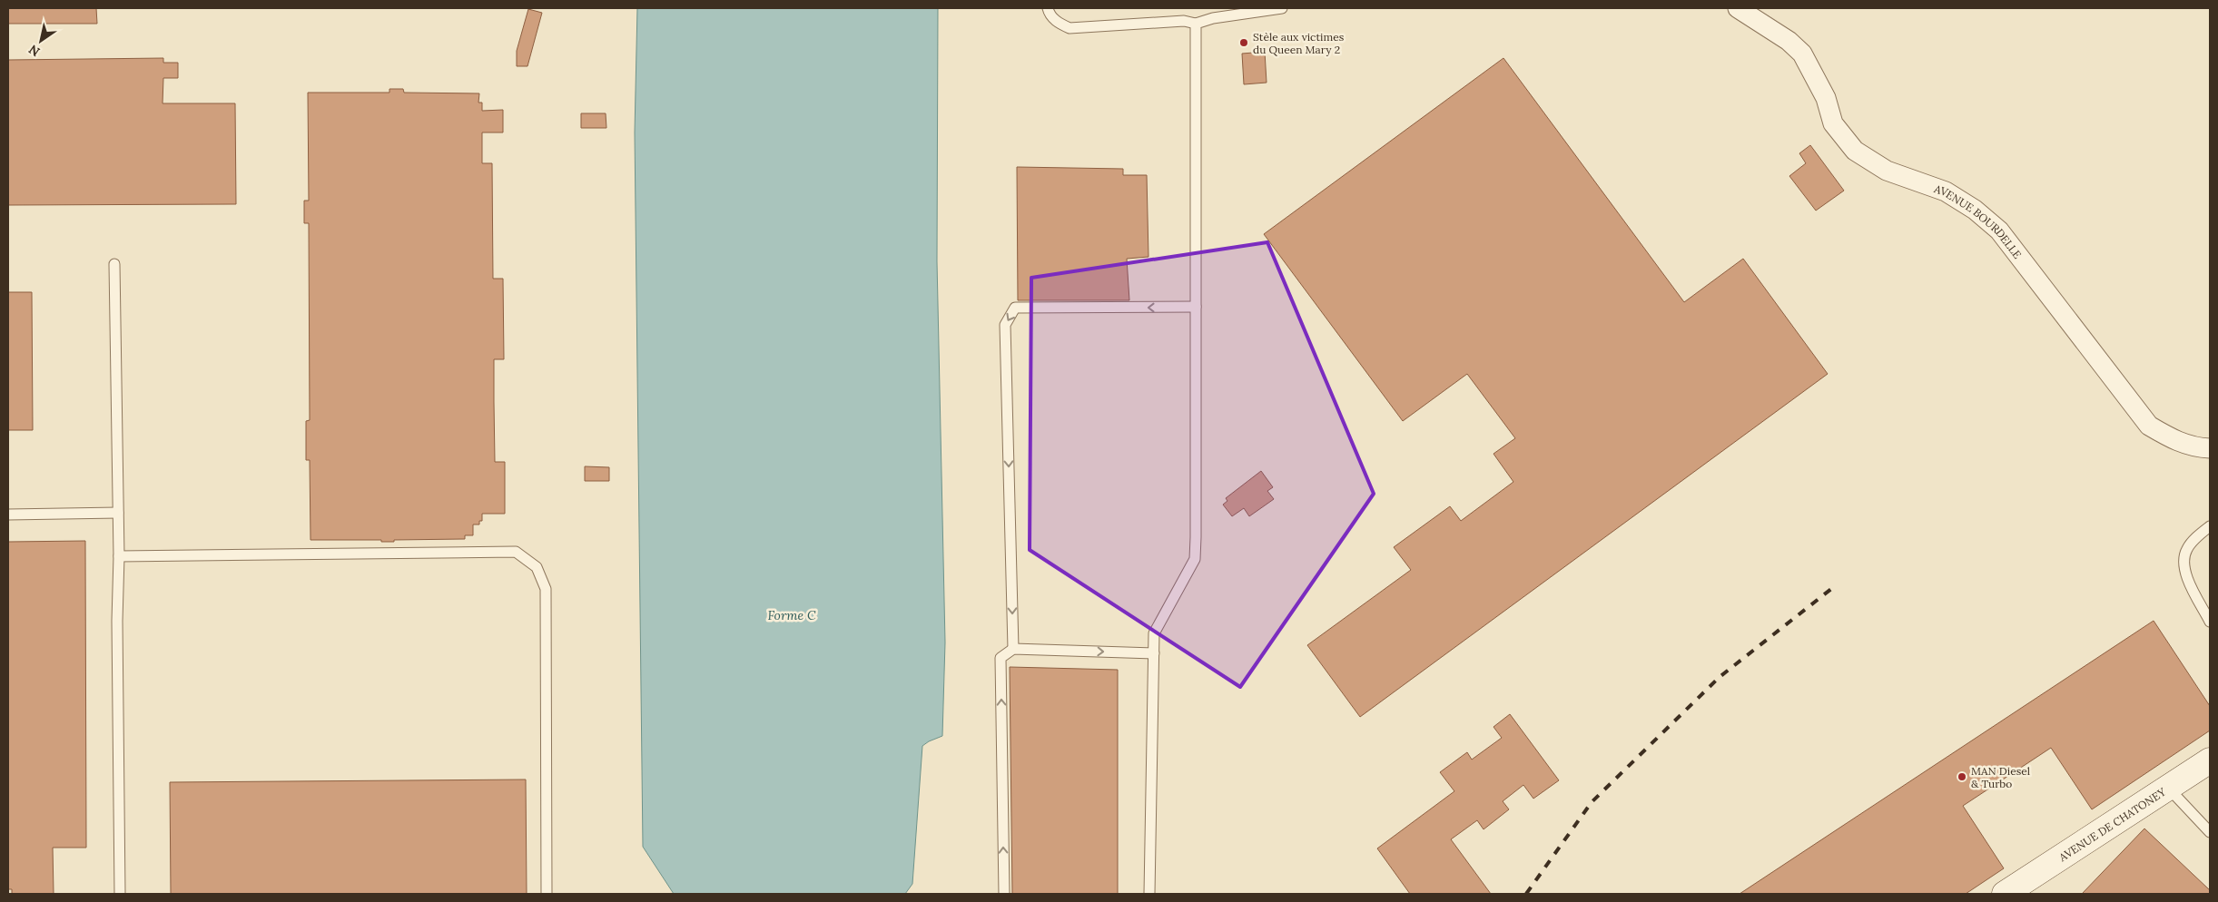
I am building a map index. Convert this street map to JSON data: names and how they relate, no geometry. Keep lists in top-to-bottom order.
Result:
{
  "streets": {
    "street": ["AVENUE BOURDELLE", "AVENUE DE CHATONEY"]
  },
  "water": ["Forme C"],
  "places": ["Stèle aux victimes du Queen Mary 2", "MAN Diesel & Turbo"],
  "north": "bottom left"
}
